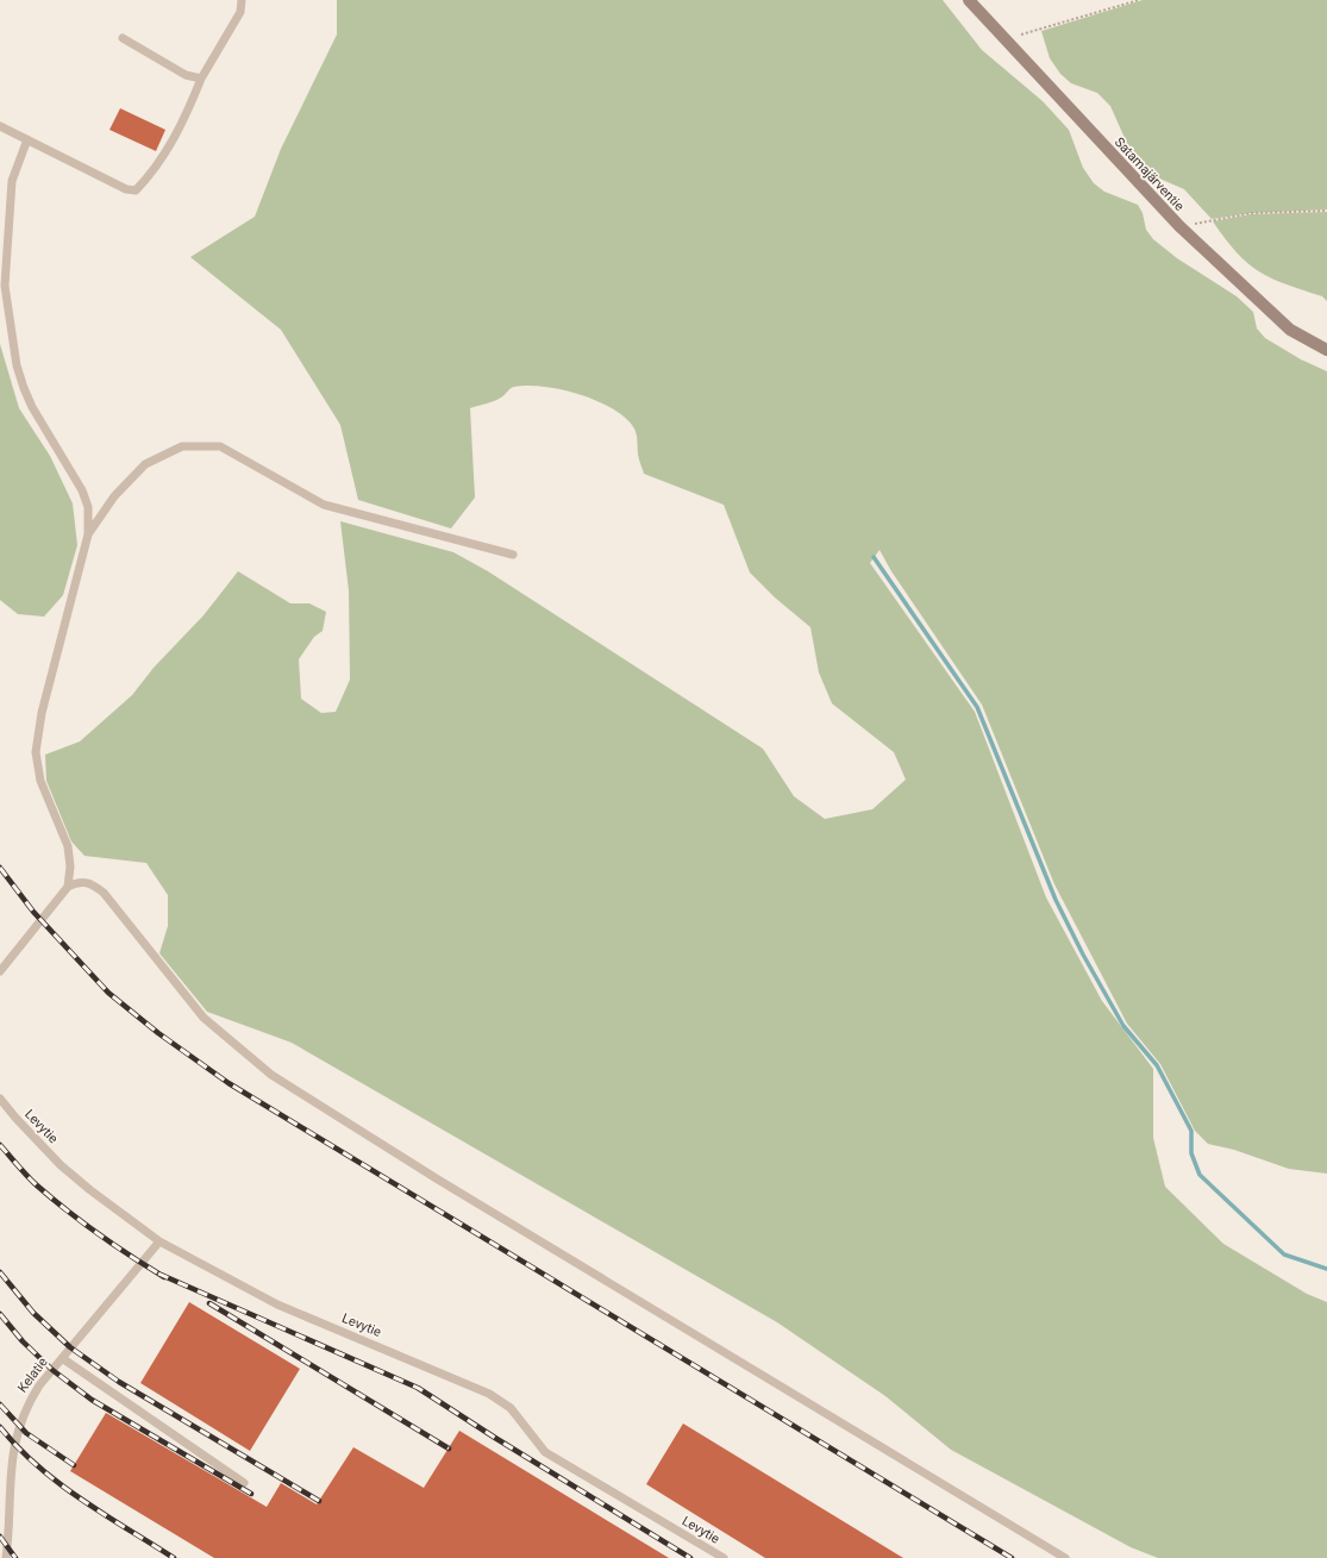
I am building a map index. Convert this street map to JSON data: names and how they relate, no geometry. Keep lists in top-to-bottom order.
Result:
{
  "streets": {
    "street": ["Satamajärventie"],
    "lane": ["Levytie", "Kelatie"]
  },
  "crossings": [
    ["Levytie", "Kelatie"]
  ]
}
